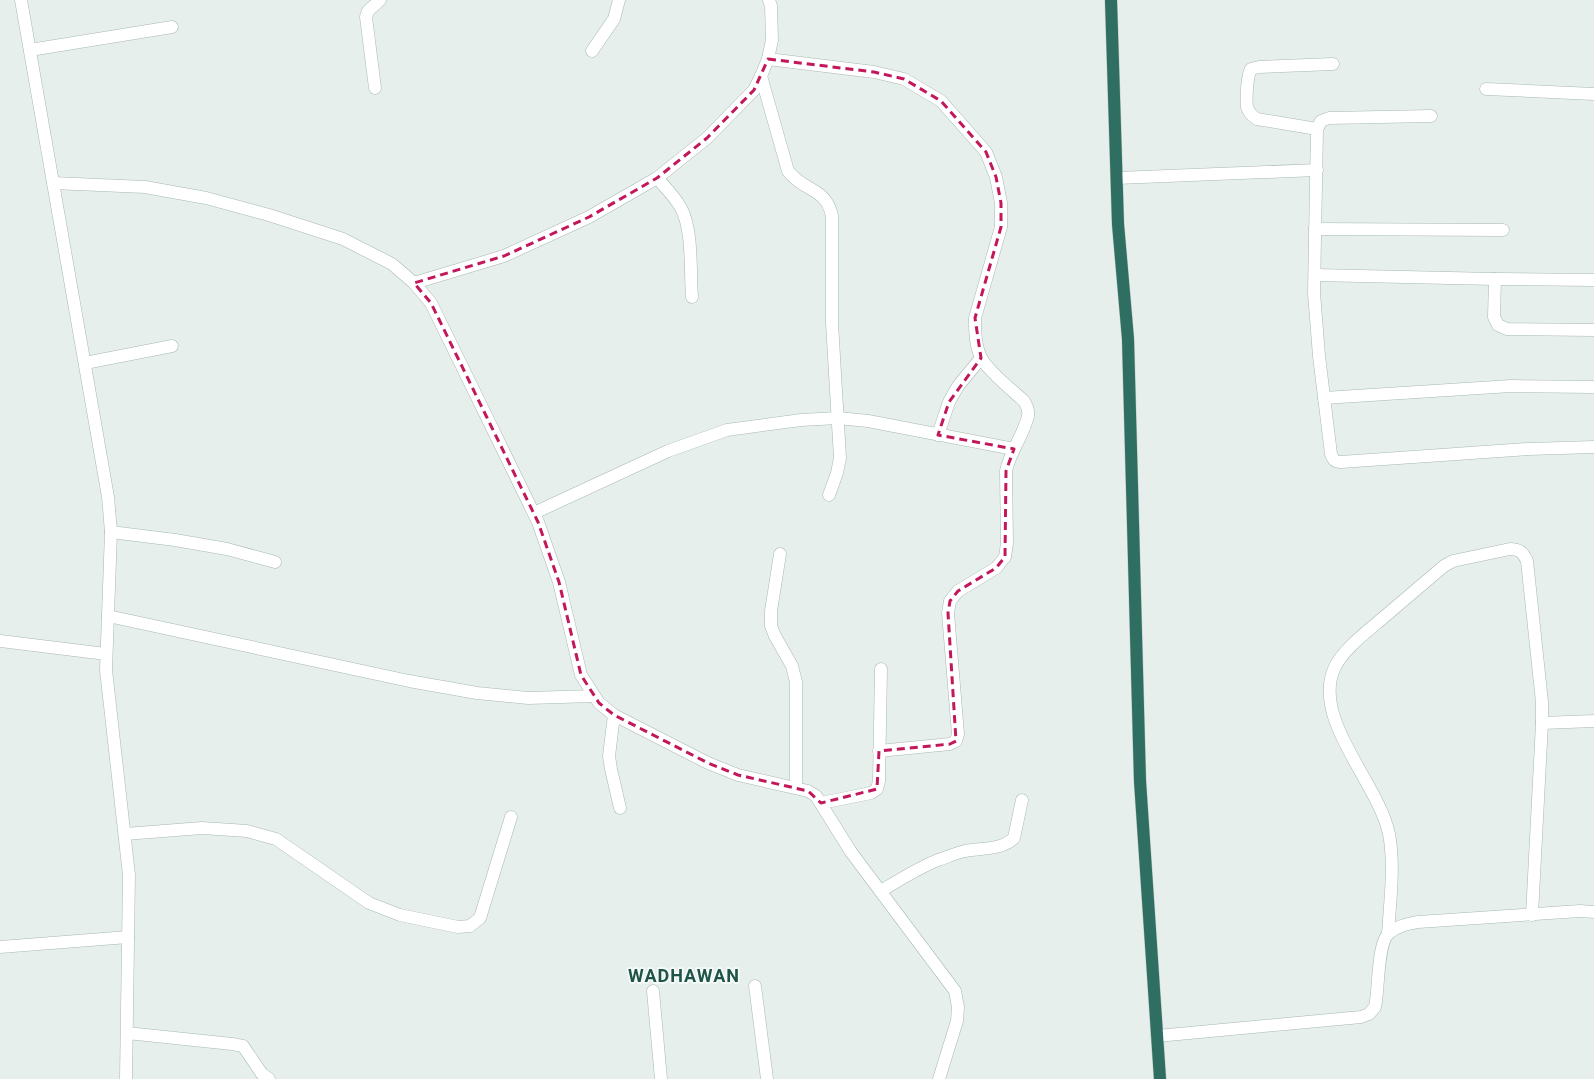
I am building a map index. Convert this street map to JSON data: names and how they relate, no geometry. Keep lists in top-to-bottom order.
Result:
{
  "districts": ["WADHAWAN"]
}
